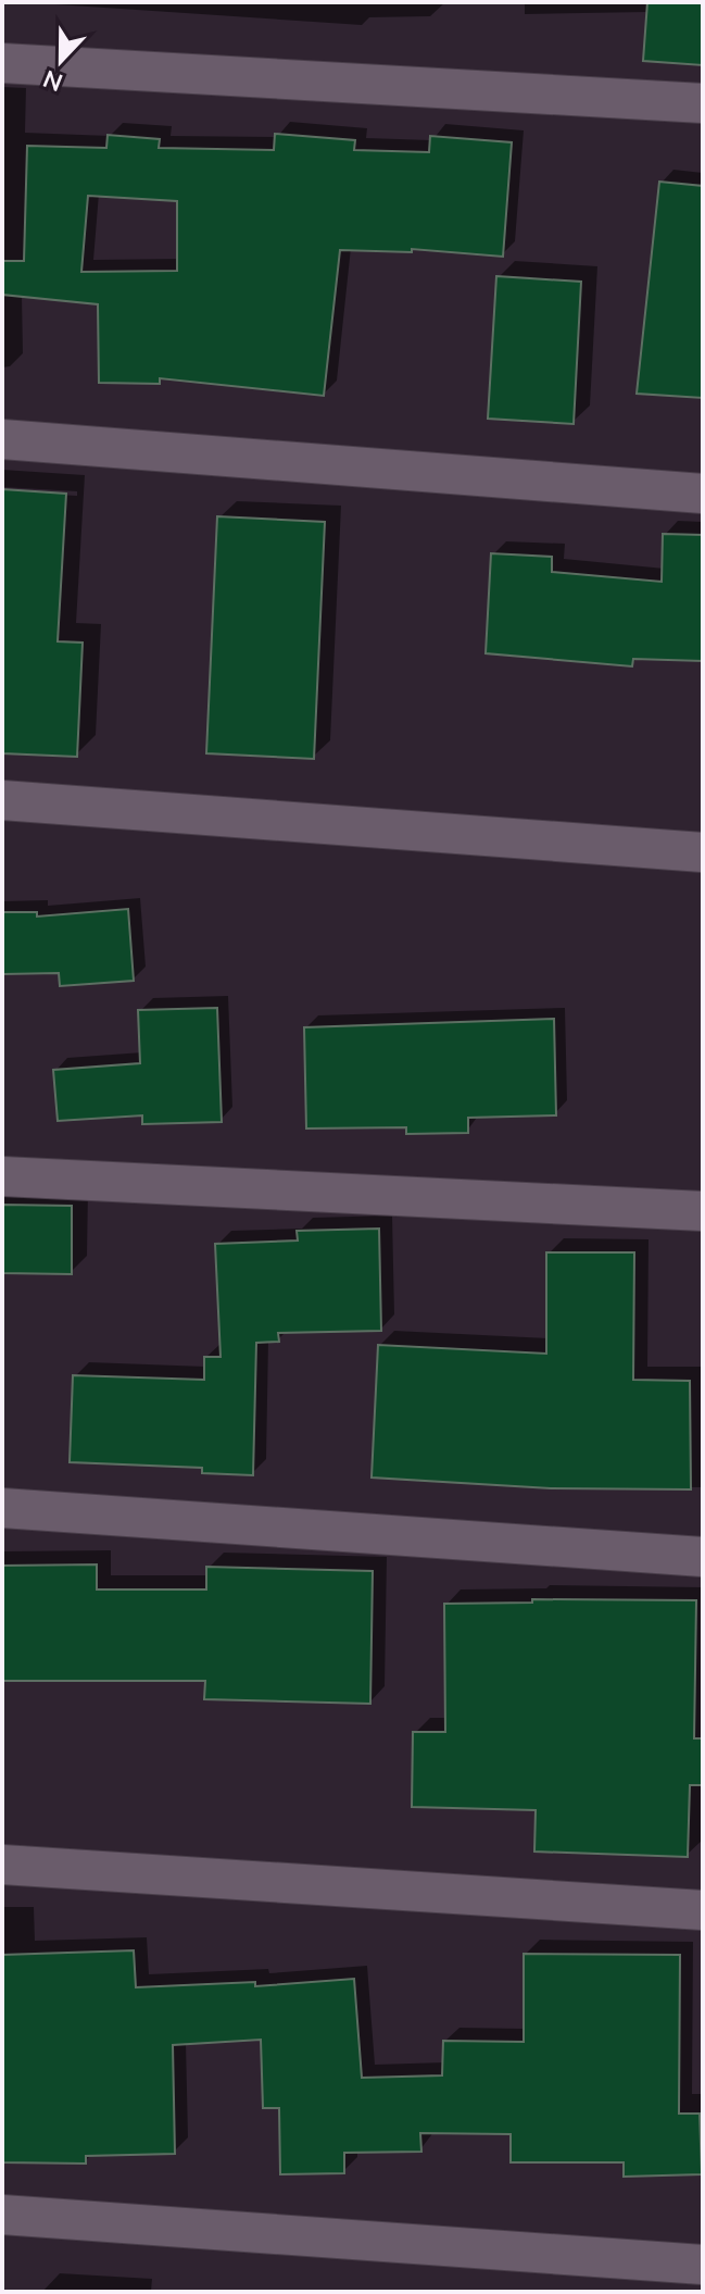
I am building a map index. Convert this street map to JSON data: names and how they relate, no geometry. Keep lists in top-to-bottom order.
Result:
{
  "north": "bottom"
}
